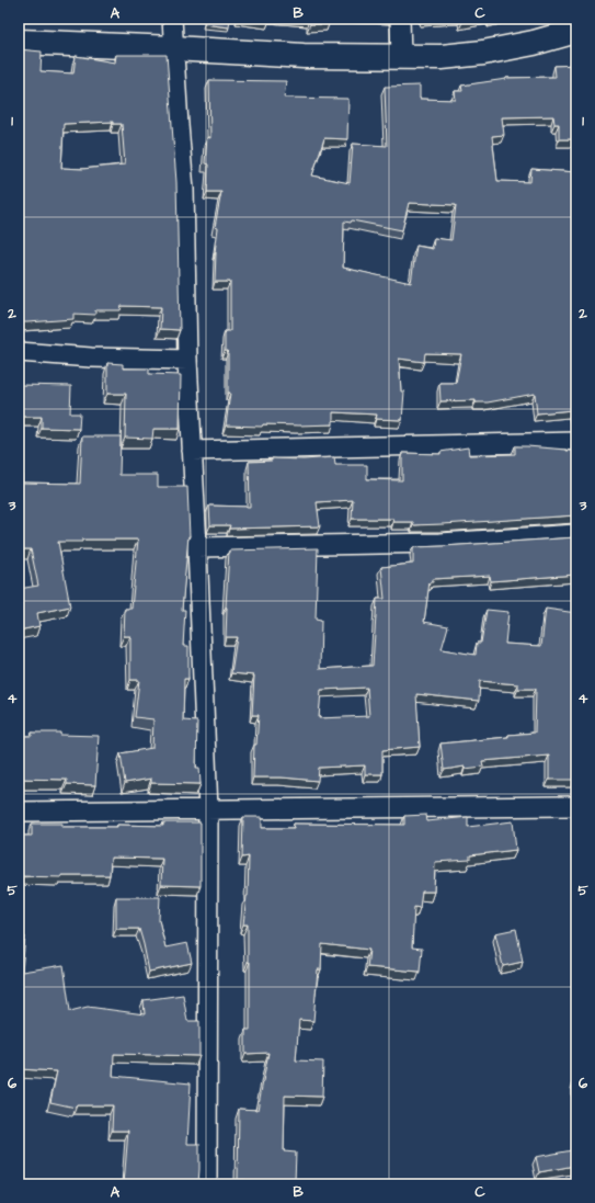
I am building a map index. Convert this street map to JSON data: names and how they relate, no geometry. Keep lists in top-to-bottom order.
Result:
{
  "grid": {
    "columns": ["A", "B", "C"],
    "rows": [
      "1",
      "2",
      "3",
      "4",
      "5",
      "6"
    ]
  }
}
